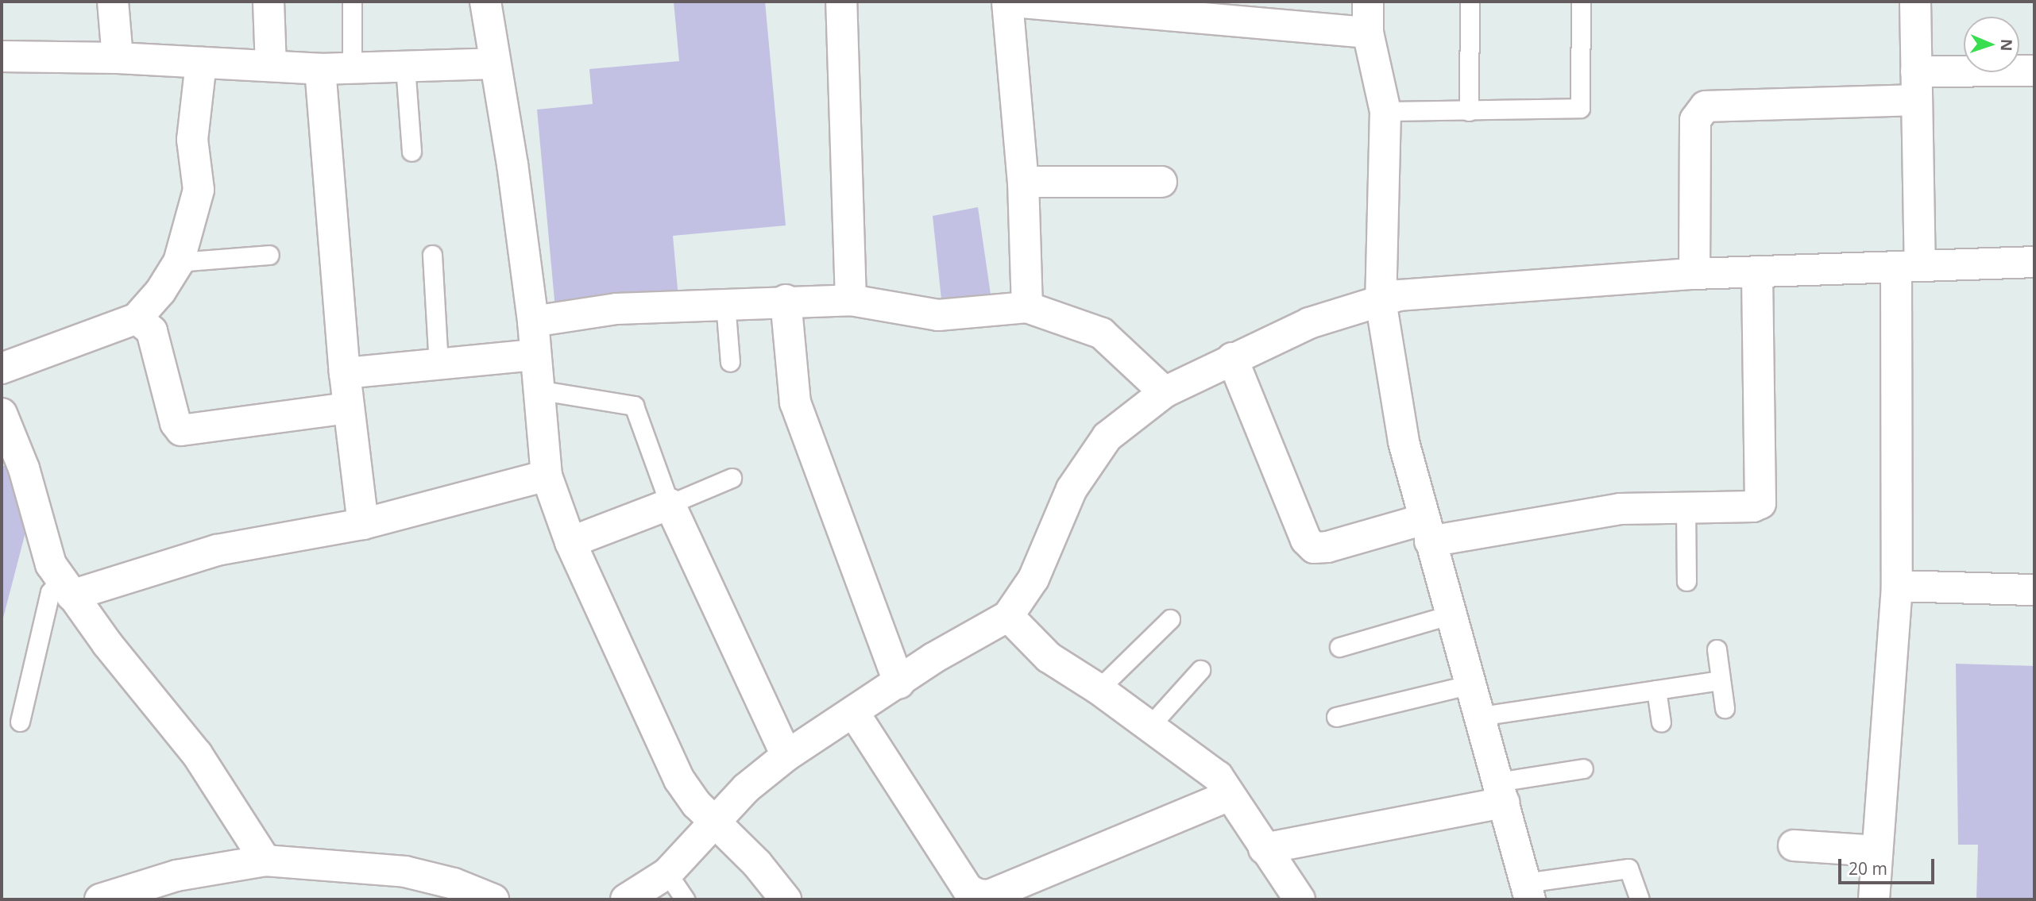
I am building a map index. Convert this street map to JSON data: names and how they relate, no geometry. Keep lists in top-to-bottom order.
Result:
{
  "scale_bar": "20 m",
  "north": "right"
}
